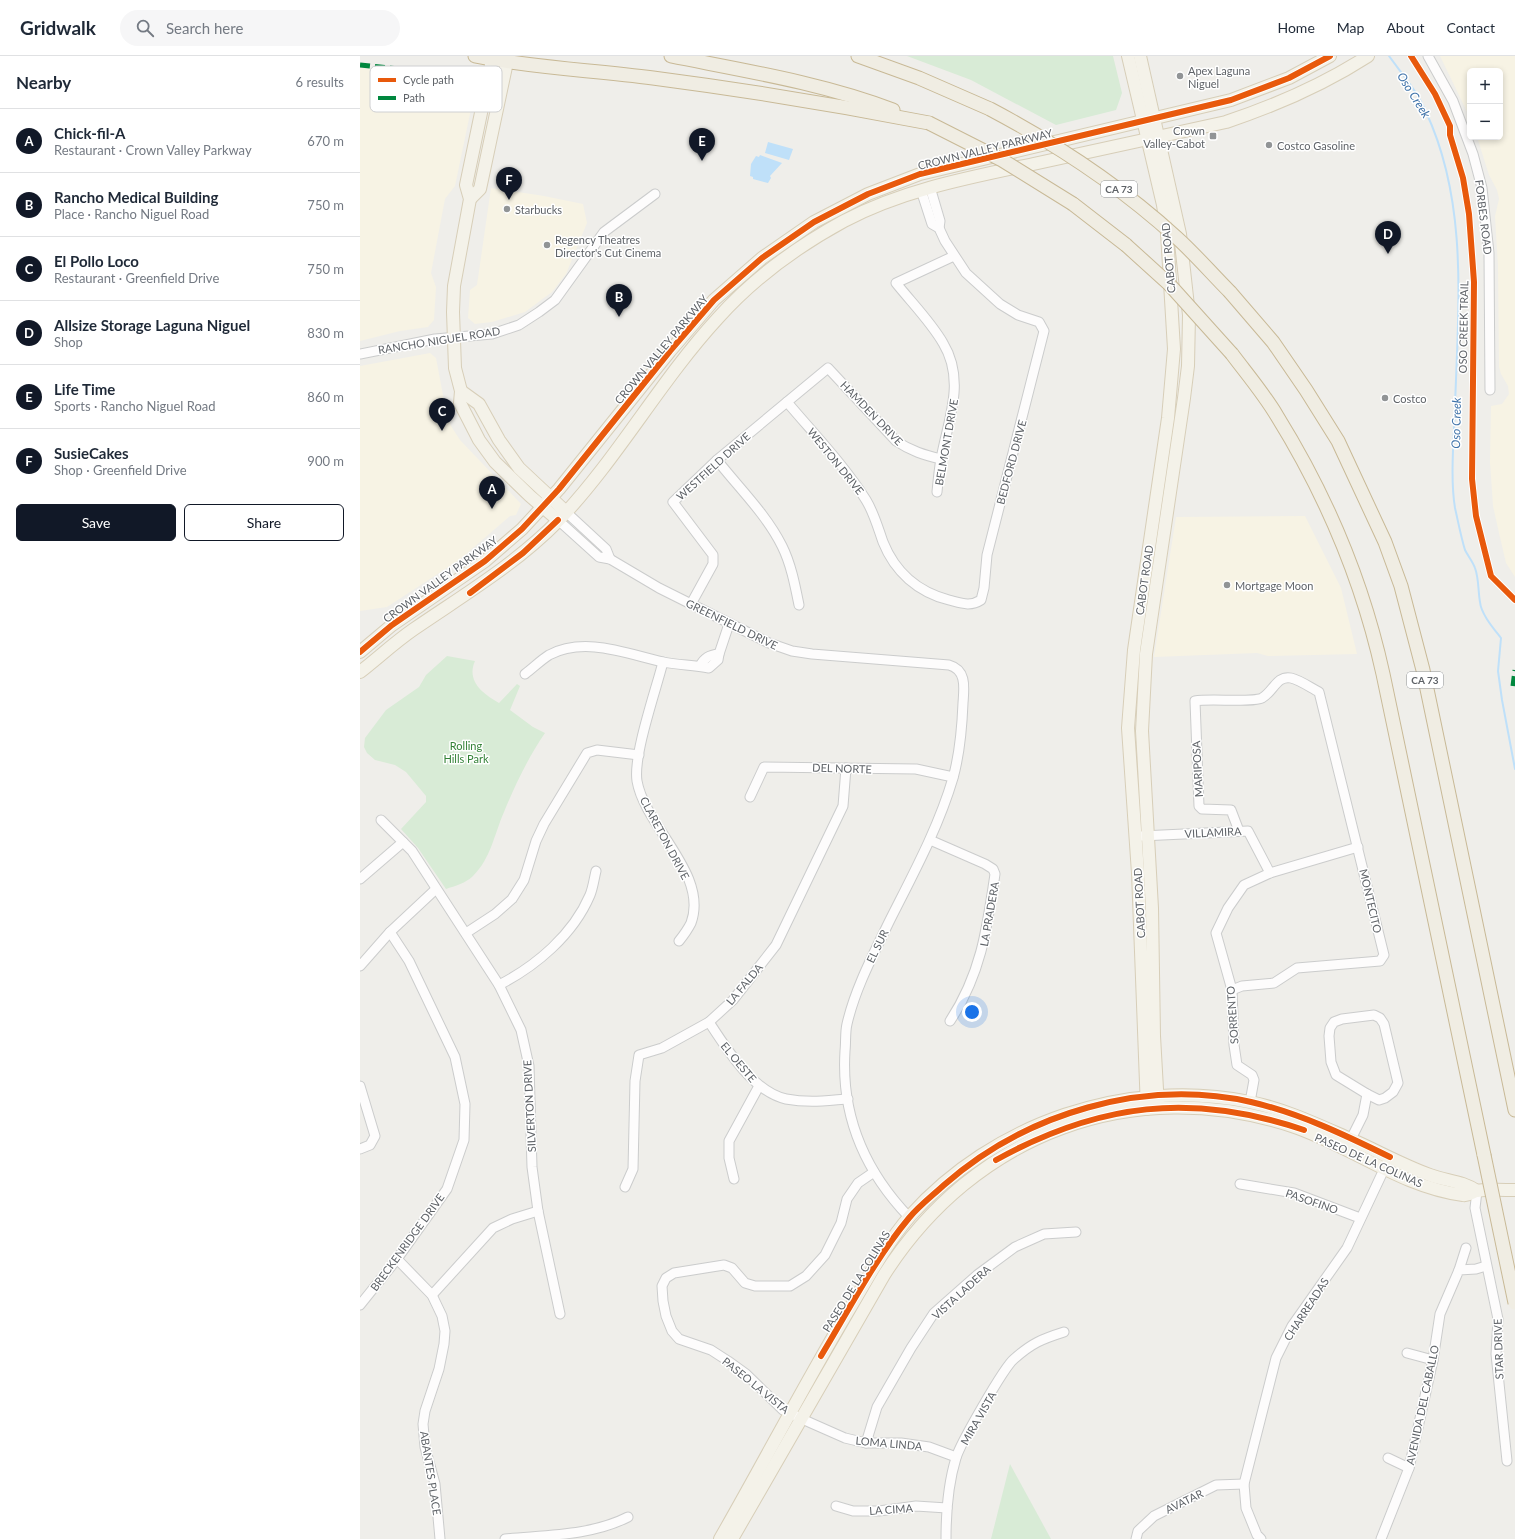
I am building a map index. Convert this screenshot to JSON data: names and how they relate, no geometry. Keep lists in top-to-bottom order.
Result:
{
  "streets": {
    "highway": ["CA 73"],
    "main road": [
      "CROWN VALLEY PARKWAY",
      "CABOT ROAD",
      "GREENFIELD DRIVE",
      "PASEO DE LA COLINAS"
    ],
    "street": [
      "FORBES ROAD",
      "RANCHO NIGUEL ROAD",
      "HAMDEN DRIVE",
      "BELMONT DRIVE",
      "WESTON DRIVE",
      "BEDFORD DRIVE",
      "WESTFIELD DRIVE",
      "DEL NORTE",
      "MARIPOSA",
      "VILLAMIRA",
      "CLARETON DRIVE",
      "MONTECITO",
      "LA PRADERA",
      "EL SUR",
      "LA FALDA",
      "SORRENTO",
      "EL OESTE",
      "SILVERTON DRIVE",
      "PASOFINO",
      "BRECKENRIDGE DRIVE",
      "VISTA LADERA",
      "CHARREADAS",
      "STAR DRIVE",
      "PASEO LA VISTA",
      "AVENIDA DEL CABALLO",
      "MIRA VISTA",
      "LOMA LINDA",
      "ABANTES PLACE",
      "AVATAR",
      "LA CIMA"
    ],
    "cycle path": ["OSO CREEK TRAIL"]
  },
  "crossings": [
    ["CROWN VALLEY PARKWAY", "CABOT ROAD"],
    ["CROWN VALLEY PARKWAY", "GREENFIELD DRIVE"],
    ["CABOT ROAD", "VILLAMIRA"],
    ["CABOT ROAD", "PASEO DE LA COLINAS"],
    ["RANCHO NIGUEL ROAD", "GREENFIELD DRIVE"],
    ["HAMDEN DRIVE", "BELMONT DRIVE"],
    ["HAMDEN DRIVE", "WESTFIELD DRIVE"],
    ["BELMONT DRIVE", "BEDFORD DRIVE"],
    ["WESTON DRIVE", "BEDFORD DRIVE"],
    ["WESTON DRIVE", "WESTFIELD DRIVE"],
    ["WESTFIELD DRIVE", "GREENFIELD DRIVE"],
    ["GREENFIELD DRIVE", "EL SUR"],
    ["DEL NORTE", "EL SUR"],
    ["DEL NORTE", "LA FALDA"],
    ["MARIPOSA", "VILLAMIRA"],
    ["MARIPOSA", "MONTECITO"],
    ["VILLAMIRA", "SORRENTO"],
    ["MONTECITO", "SORRENTO"],
    ["LA PRADERA", "EL SUR"],
    ["EL SUR", "EL OESTE"],
    ["EL SUR", "PASEO DE LA COLINAS"],
    ["EL SUR", "PASEO LA VISTA"],
    ["LA FALDA", "EL OESTE"],
    ["SORRENTO", "PASEO DE LA COLINAS"],
    ["PASEO DE LA COLINAS", "CHARREADAS"],
    ["PASEO DE LA COLINAS", "STAR DRIVE"],
    ["PASEO DE LA COLINAS", "PASEO LA VISTA"],
    ["PASEO DE LA COLINAS", "LOMA LINDA"],
    ["PASOFINO", "CHARREADAS"],
    ["BRECKENRIDGE DRIVE", "ABANTES PLACE"],
    ["VISTA LADERA", "LOMA LINDA"],
    ["CHARREADAS", "AVATAR"],
    ["PASEO LA VISTA", "LOMA LINDA"],
    ["MIRA VISTA", "LOMA LINDA"],
    ["MIRA VISTA", "LA CIMA"]
  ],
  "water": ["Oso Creek"],
  "parks": ["Rolling Hills Park"],
  "places": {
    "other": [
      "Apex Laguna Niguel",
      "Costco Gasoline",
      "Starbucks",
      "Regency Theatres Director's Cut Cinema",
      "Costco",
      "Mortgage Moon"
    ],
    "transit": ["Crown Valley-Cabot"]
  },
  "legend": ["Cycle path", "Path"],
  "page": {
    "header": "Gridwalk",
    "search": "Search here",
    "nav": [
      "Home",
      "Map",
      "About",
      "Contact"
    ],
    "heading": ["Nearby", "6 results"],
    "map_buttons": ["+", "−"],
    "list": [
      {
        "mark": "A",
        "name": "Chick-fil-A",
        "note": "Restaurant · Crown Valley Parkway",
        "value": "670 m"
      },
      {
        "mark": "B",
        "name": "Rancho Medical Building",
        "note": "Place · Rancho Niguel Road",
        "value": "750 m"
      },
      {
        "mark": "C",
        "name": "El Pollo Loco",
        "note": "Restaurant · Greenfield Drive",
        "value": "750 m"
      },
      {
        "mark": "D",
        "name": "Allsize Storage Laguna Niguel",
        "note": "Shop",
        "value": "830 m"
      },
      {
        "mark": "E",
        "name": "Life Time",
        "note": "Sports · Rancho Niguel Road",
        "value": "860 m"
      },
      {
        "mark": "F",
        "name": "SusieCakes",
        "note": "Shop · Greenfield Drive",
        "value": "900 m"
      }
    ],
    "pins": [
      "E",
      "F",
      "D",
      "B",
      "C",
      "A"
    ],
    "buttons": ["Save", "Share"]
  }
}
